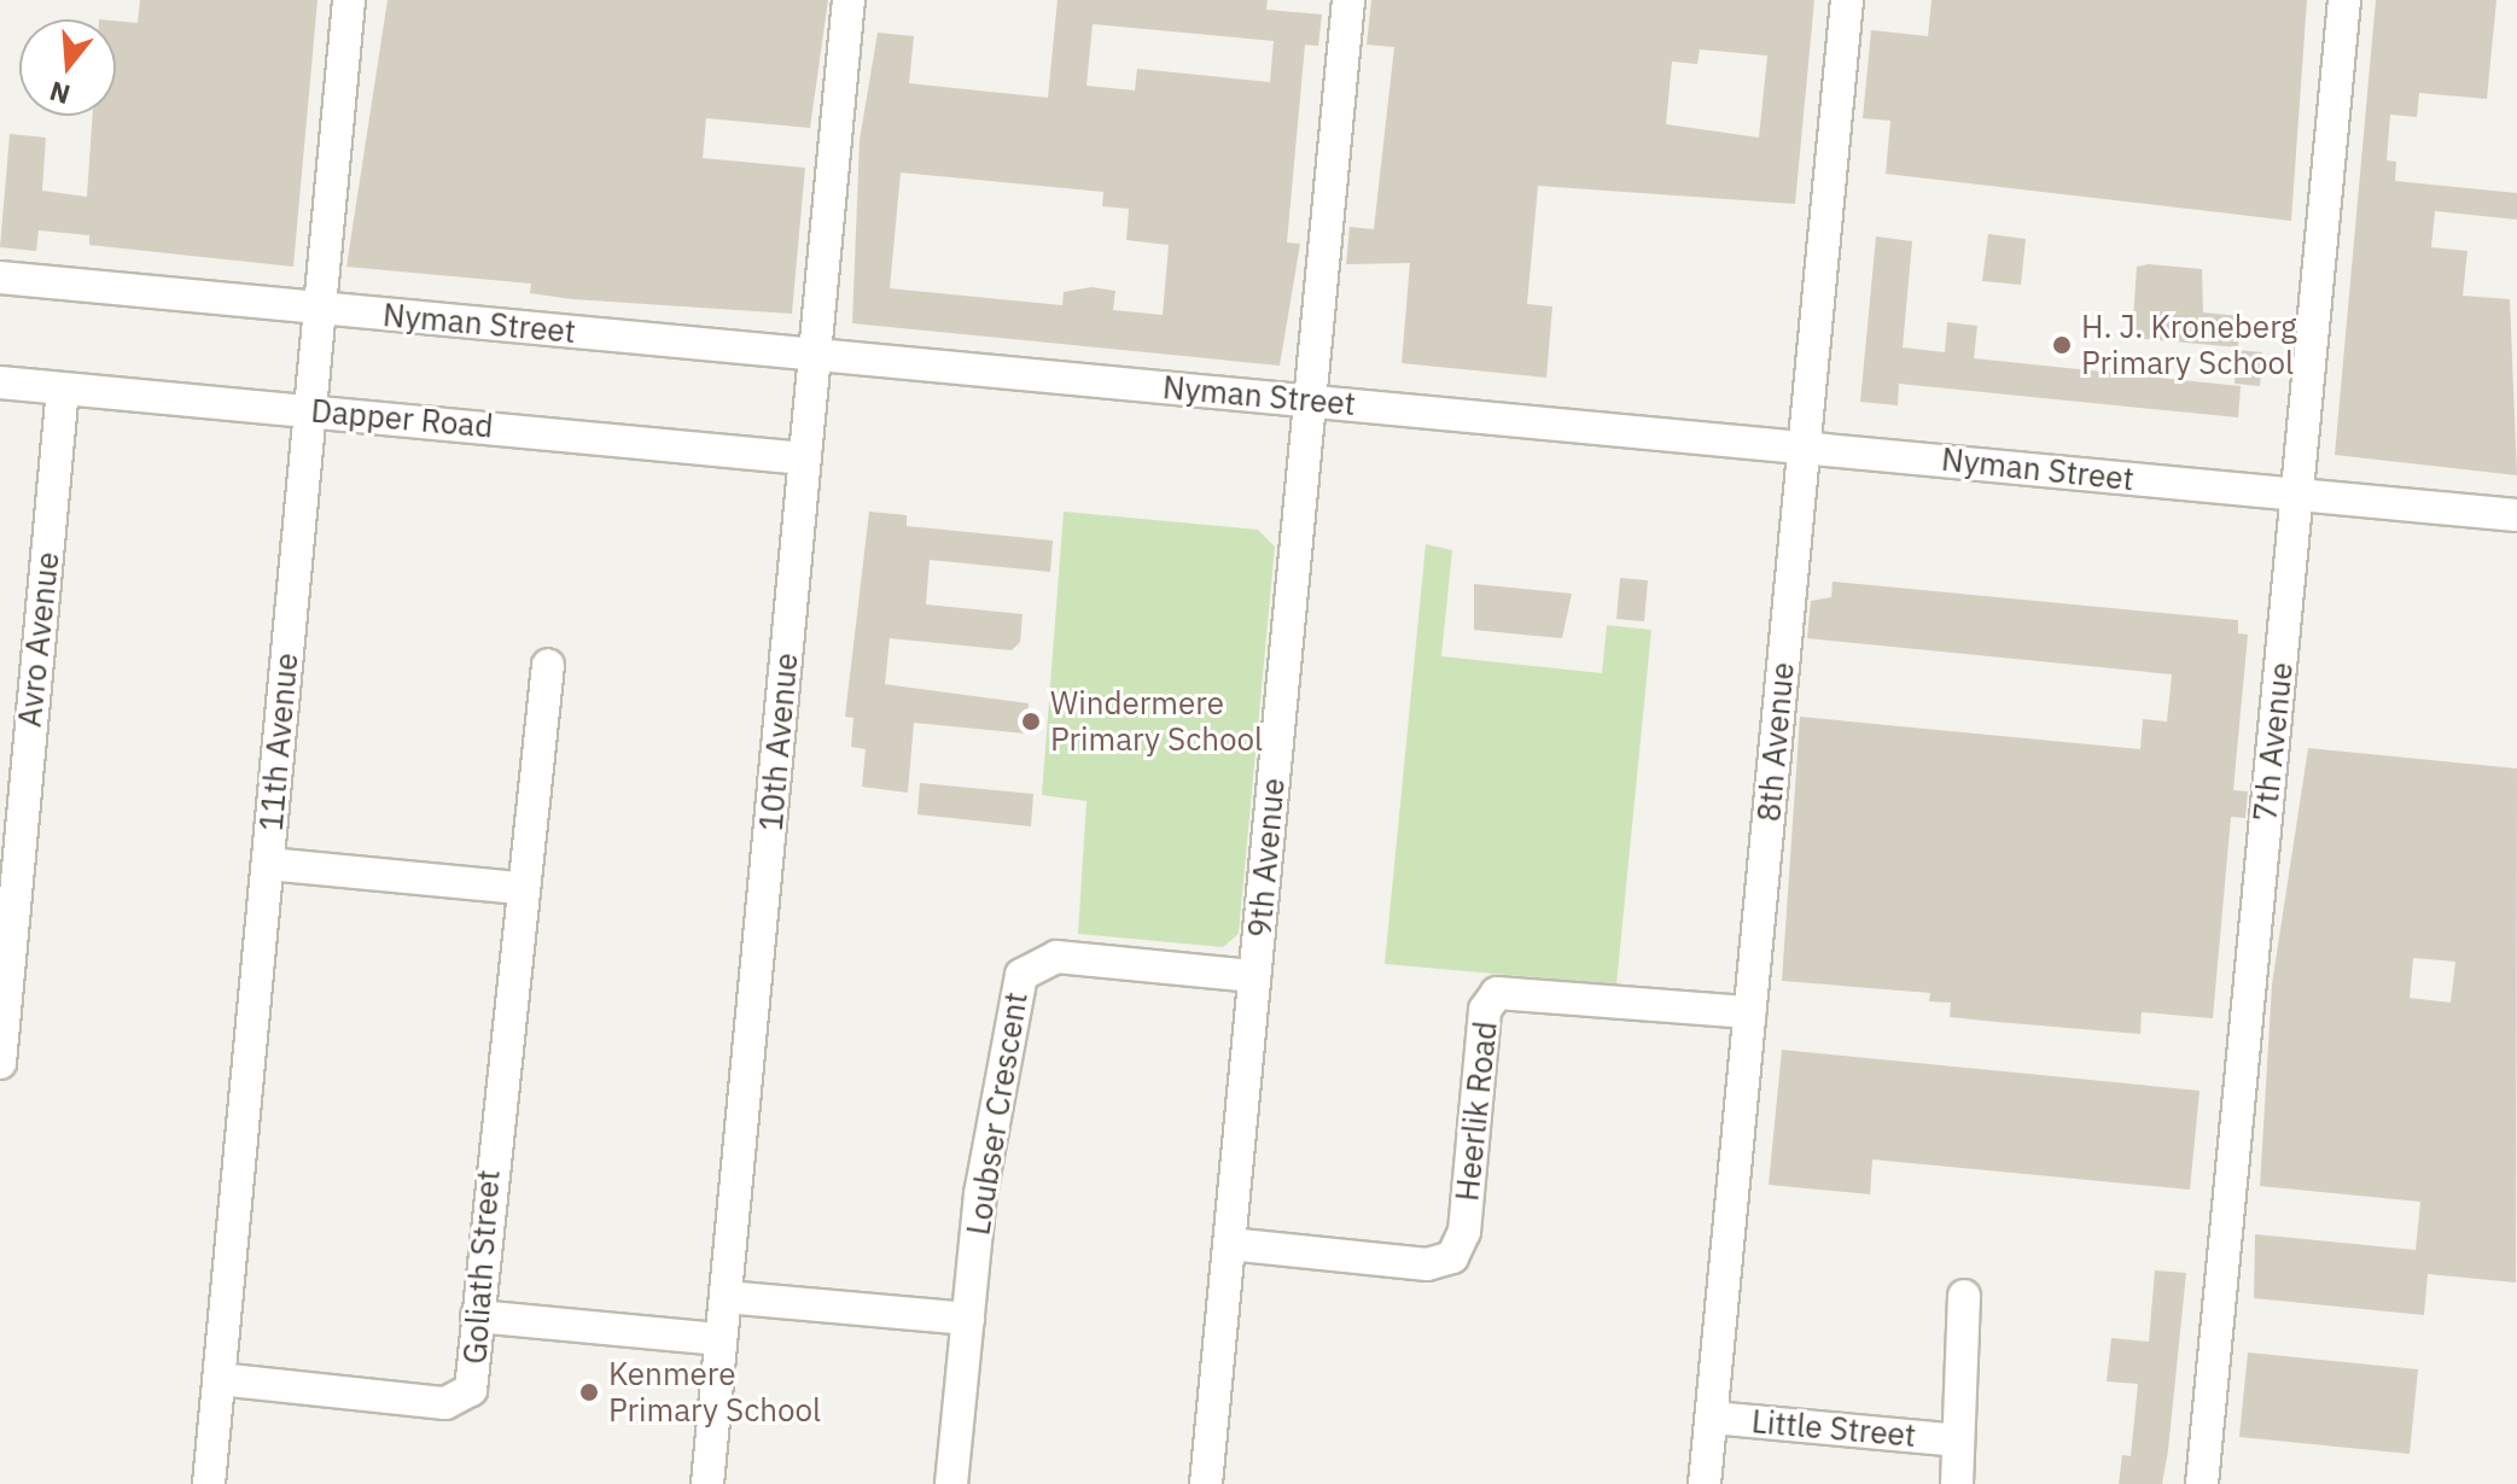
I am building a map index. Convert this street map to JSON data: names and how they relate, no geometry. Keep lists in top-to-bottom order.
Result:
{
  "streets": {
    "street": [
      "Nyman Street",
      "Dapper Road",
      "Avro Avenue",
      "11th Avenue",
      "10th Avenue",
      "8th Avenue",
      "7th Avenue",
      "9th Avenue",
      "Heerlik Road",
      "Loubser Crescent",
      "Goliath Street",
      "Little Street"
    ]
  },
  "crossings": [
    ["Nyman Street", "11th Avenue"],
    ["Nyman Street", "10th Avenue"],
    ["Nyman Street", "8th Avenue"],
    ["Nyman Street", "7th Avenue"],
    ["Nyman Street", "9th Avenue"],
    ["Dapper Road", "Avro Avenue"],
    ["Dapper Road", "11th Avenue"],
    ["Dapper Road", "10th Avenue"],
    ["11th Avenue", "Goliath Street"],
    ["8th Avenue", "Heerlik Road"],
    ["8th Avenue", "Little Street"],
    ["9th Avenue", "Heerlik Road"],
    ["9th Avenue", "Loubser Crescent"]
  ],
  "places": ["H. J. Kroneberg Primary School", "Windermere Primary School", "Kenmere Primary School"],
  "north": "bottom"
}
